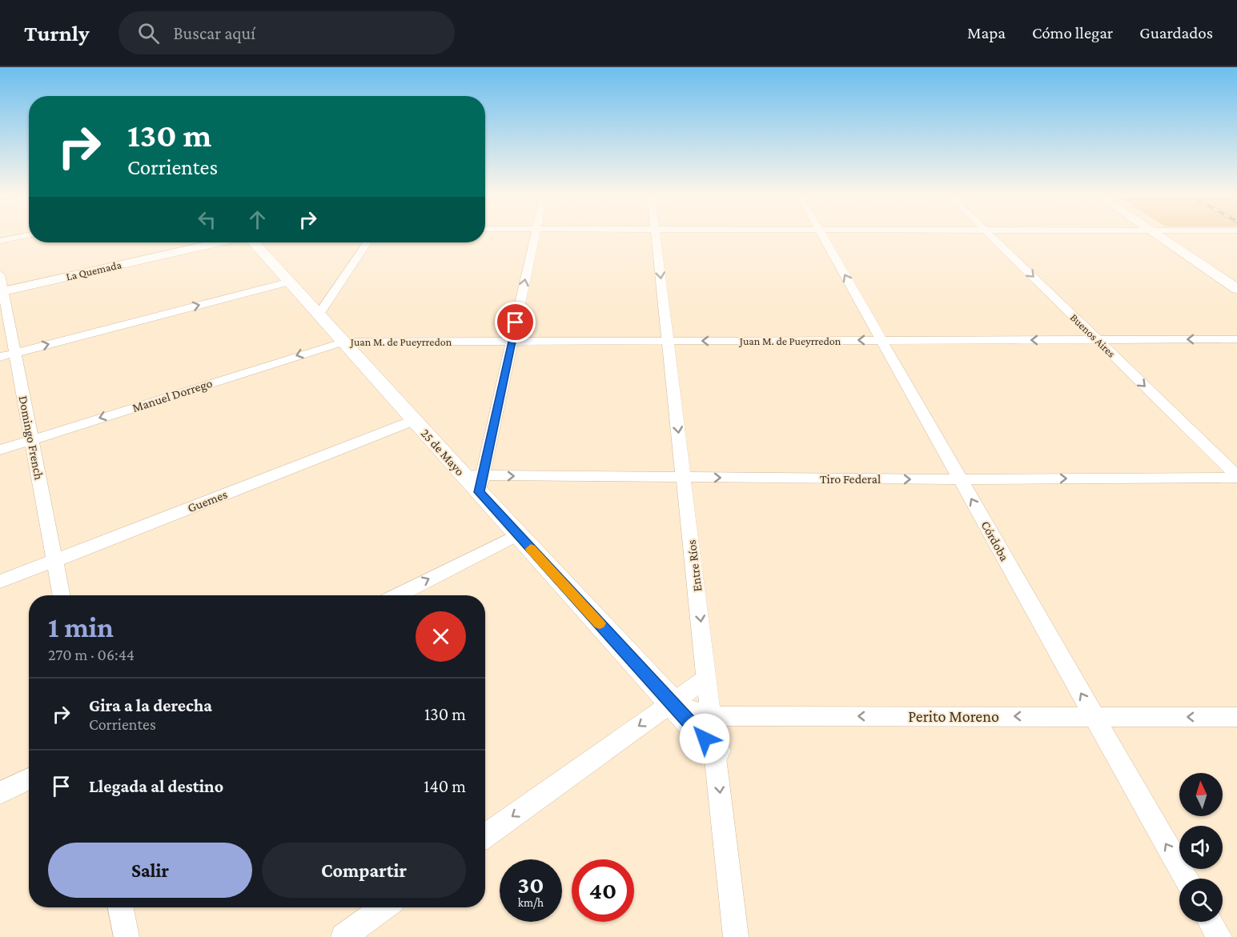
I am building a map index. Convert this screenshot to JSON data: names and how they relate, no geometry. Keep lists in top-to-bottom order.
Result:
{
  "streets": {
    "street": [
      "La Quemada",
      "Buenos Aires",
      "Juan M. de Pueyrredon",
      "Manuel Dorrego",
      "Domingo French",
      "25 de Mayo",
      "Tiro Federal",
      "Guemes",
      "Córdoba",
      "Entre Ríos",
      "Perito Moreno"
    ]
  },
  "crossings": [
    ["La Quemada", "Domingo French"],
    ["Buenos Aires", "Juan M. de Pueyrredon"],
    ["Buenos Aires", "Tiro Federal"],
    ["Juan M. de Pueyrredon", "Manuel Dorrego"],
    ["Juan M. de Pueyrredon", "25 de Mayo"],
    ["Juan M. de Pueyrredon", "Córdoba"],
    ["Juan M. de Pueyrredon", "Entre Ríos"],
    ["Manuel Dorrego", "Domingo French"],
    ["Manuel Dorrego", "25 de Mayo"],
    ["Domingo French", "Guemes"],
    ["25 de Mayo", "Tiro Federal"],
    ["25 de Mayo", "Guemes"],
    ["25 de Mayo", "Entre Ríos"],
    ["25 de Mayo", "Perito Moreno"],
    ["Tiro Federal", "Córdoba"],
    ["Tiro Federal", "Entre Ríos"],
    ["Córdoba", "Perito Moreno"],
    ["Entre Ríos", "Perito Moreno"]
  ],
  "one_way": [
    "Juan M. de Pueyrredon",
    "Tiro Federal",
    "Córdoba",
    "Entre Ríos",
    "Perito Moreno"
  ],
  "north": "top",
  "page": {
    "header": "Turnly",
    "search": "Buscar aquí",
    "nav": ["Mapa", "Cómo llegar", "Guardados"],
    "turn": ["130 m", "Corrientes"],
    "heading": ["1 min", "270 m · 06:44"],
    "list": [
      {
        "name": "Gira a la derecha",
        "note": "Corrientes",
        "value": "130 m"
      },
      {
        "name": "Llegada al destino",
        "value": "140 m"
      }
    ],
    "buttons": ["Salir", "Compartir"],
    "speed": "30 km/h",
    "limit": "40"
  }
}
